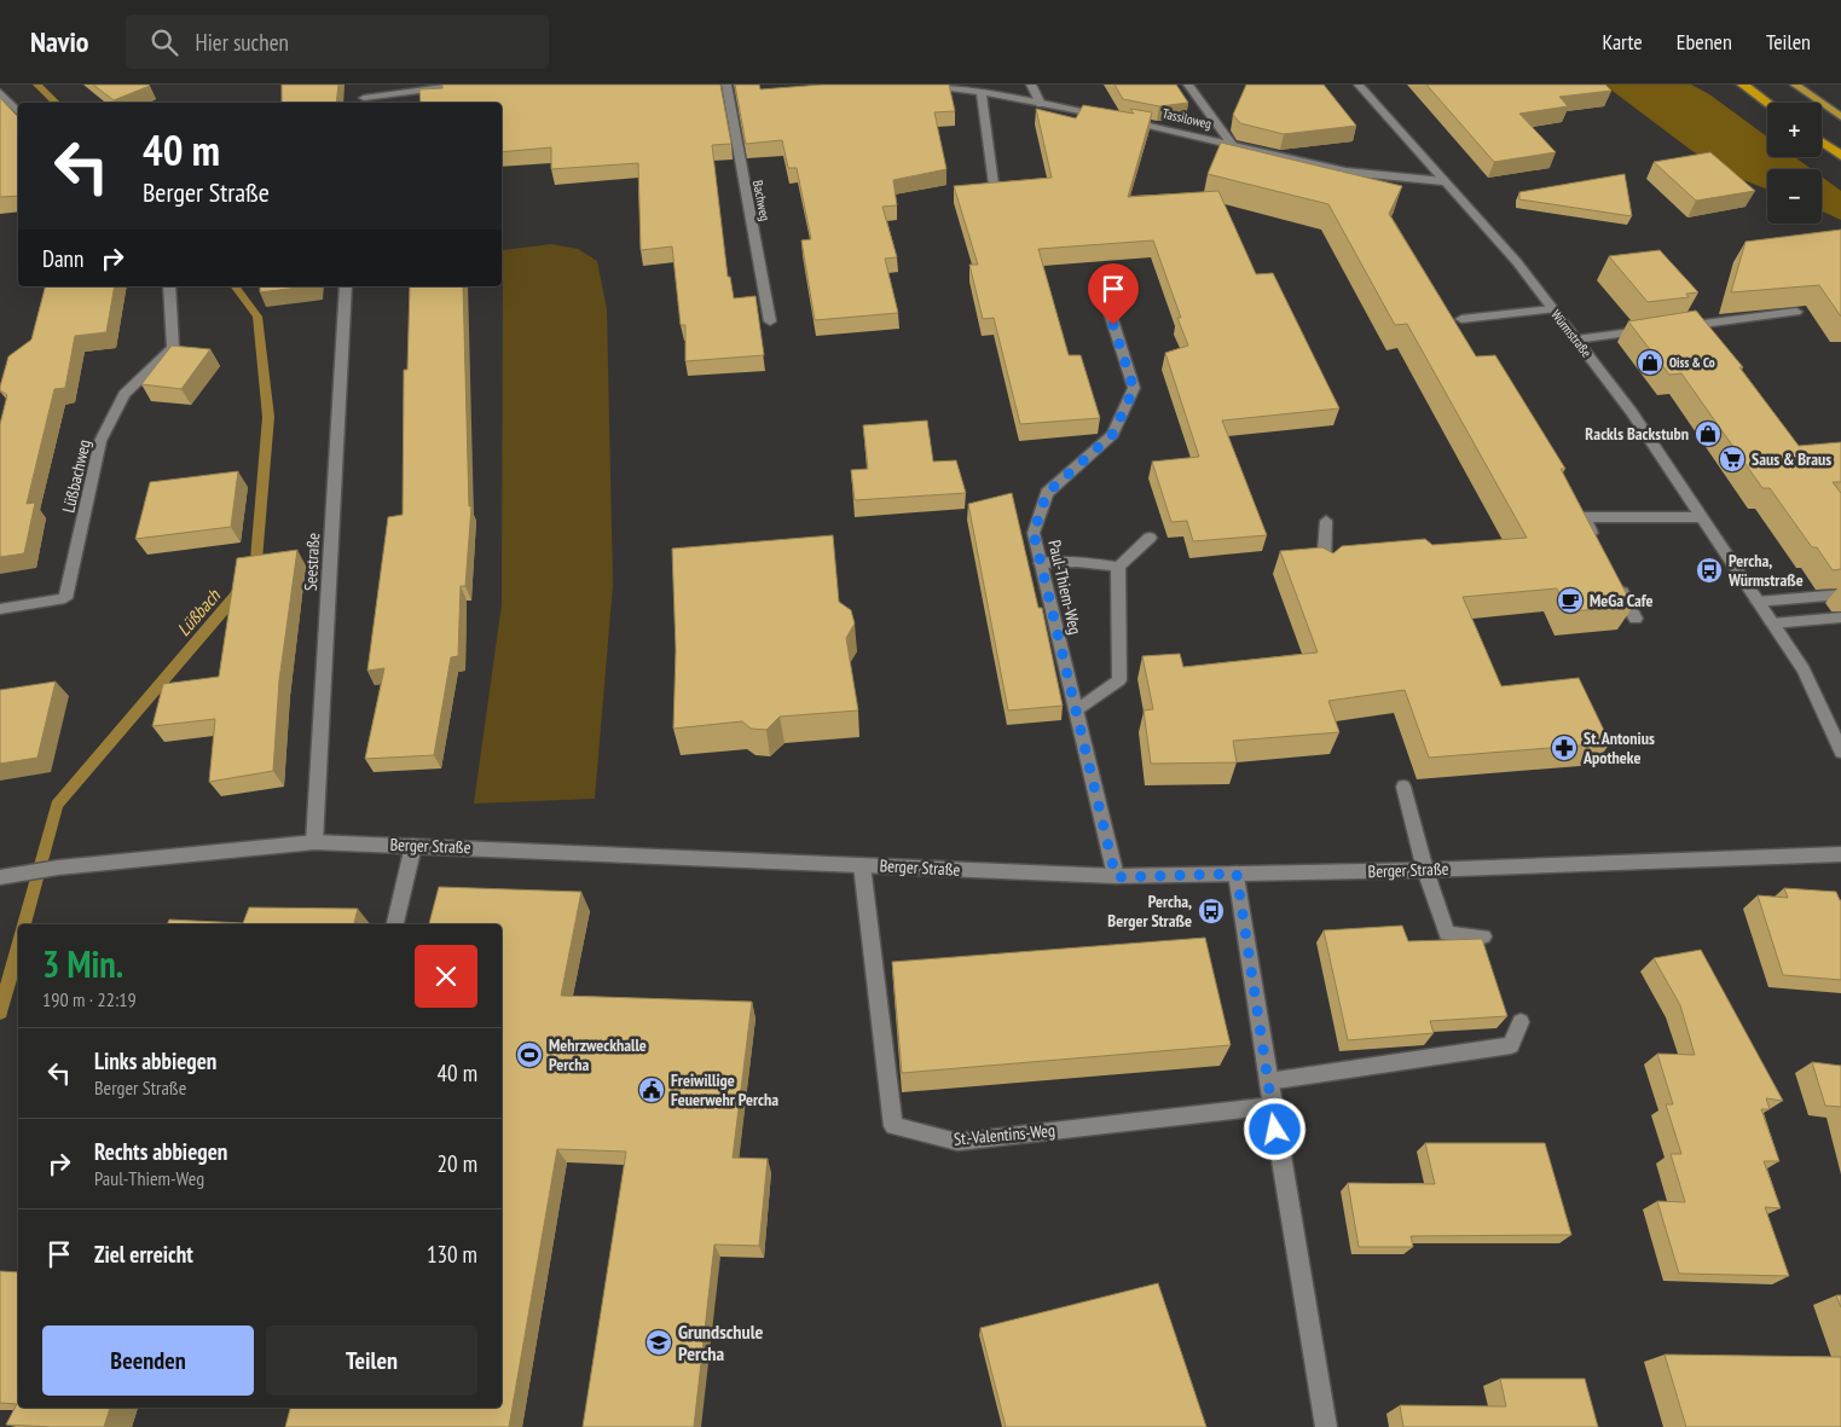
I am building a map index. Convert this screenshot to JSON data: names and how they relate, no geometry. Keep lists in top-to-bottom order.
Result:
{
  "streets": {
    "street": [
      "Tassiloweg",
      "Bachweg",
      "Würmstraße",
      "Lüßbachweg",
      "Seestraße",
      "Paul-Thiem-Weg",
      "Berger Straße",
      "St.-Valentins-Weg"
    ]
  },
  "crossings": [
    ["Tassiloweg", "Würmstraße"],
    ["Seestraße", "Berger Straße"],
    ["Paul-Thiem-Weg", "Berger Straße"],
    ["Berger Straße", "St.-Valentins-Weg"]
  ],
  "water": ["Lüßbach"],
  "places": {
    "shop": ["Oiss & Co", "Rackls Backstubn"],
    "supermarket": ["Saus & Braus"],
    "bus stop": ["Percha, Würmstraße", "Percha, Berger Straße"],
    "cafe": ["MeGa Cafe"],
    "pharmacy": ["St. Antonius Apotheke"],
    "sports": ["Mehrzweckhalle Percha"],
    "public building": ["Freiwillige Feuerwehr Percha"],
    "school or university": ["Grundschule Percha"]
  },
  "page": {
    "header": "Navio",
    "search": "Hier suchen",
    "nav": ["Karte", "Ebenen", "Teilen"],
    "map_buttons": ["+", "−"],
    "turn": ["40 m", "Berger Straße"],
    "then": "Dann",
    "heading": ["3 Min.", "190 m · 22:19"],
    "list": [
      {
        "name": "Links abbiegen",
        "note": "Berger Straße",
        "value": "40 m"
      },
      {
        "name": "Rechts abbiegen",
        "note": "Paul-Thiem-Weg",
        "value": "20 m"
      },
      {
        "name": "Ziel erreicht",
        "value": "130 m"
      }
    ],
    "buttons": ["Beenden", "Teilen"]
  }
}
